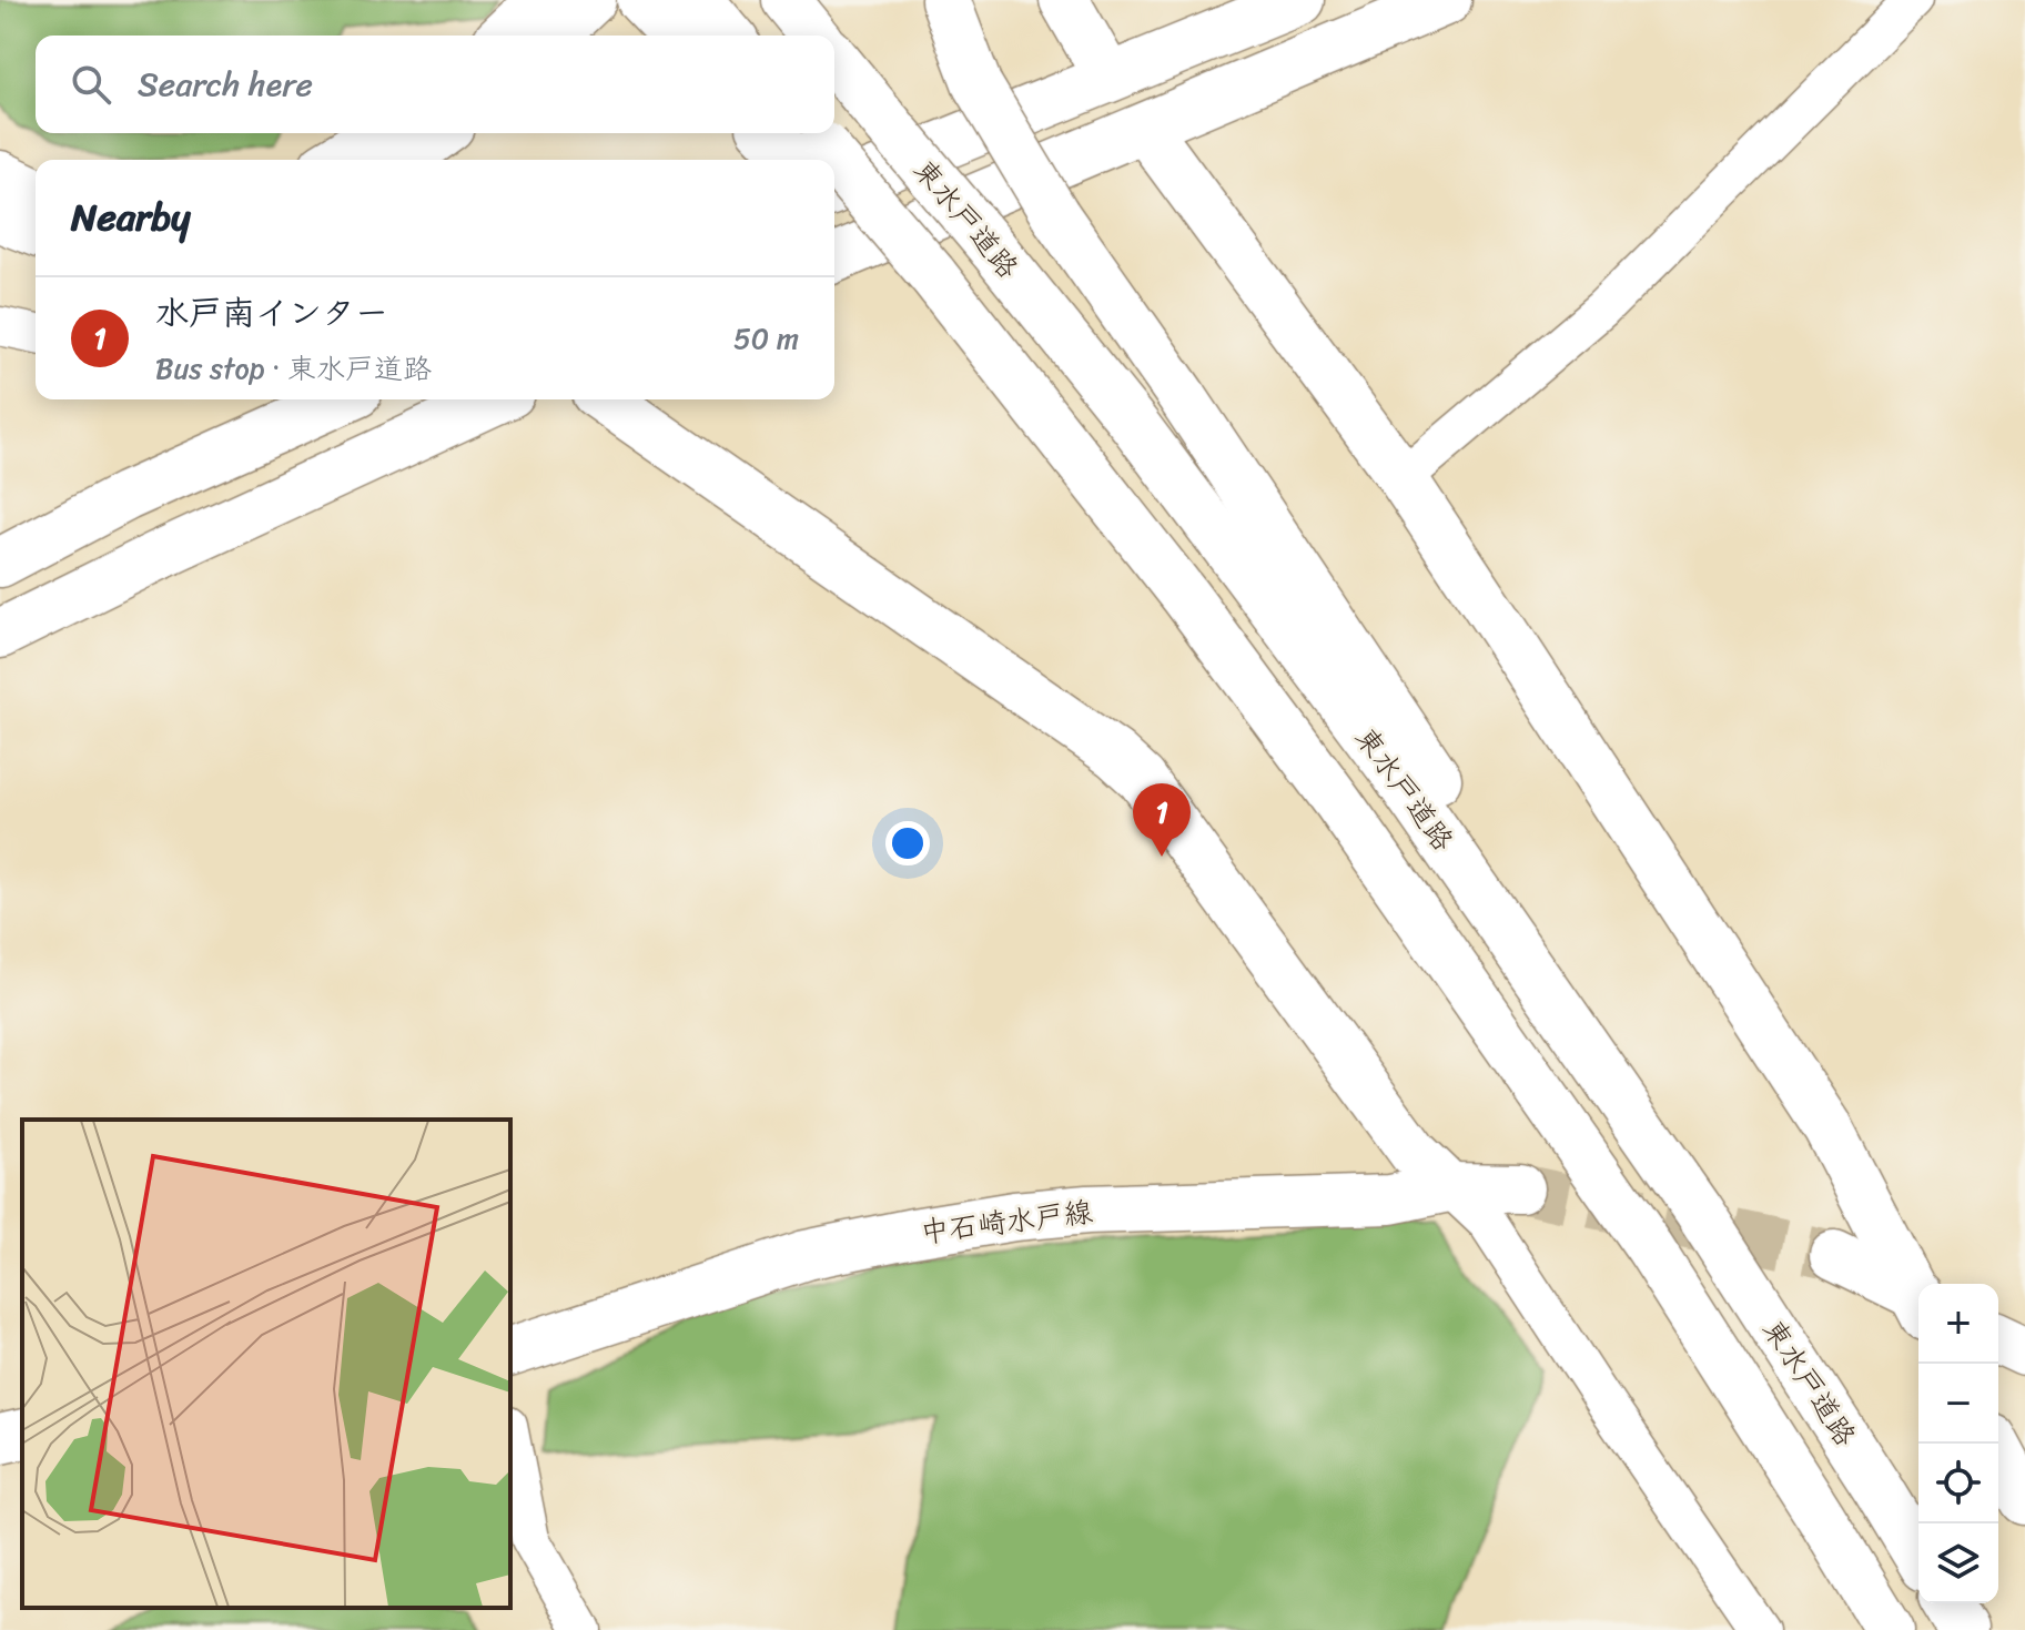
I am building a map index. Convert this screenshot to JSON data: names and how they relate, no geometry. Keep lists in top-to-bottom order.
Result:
{
  "streets": {
    "main road": ["東水戸道路", "中石崎水戸線"]
  },
  "page": {
    "search": "Search here",
    "heading": "Nearby",
    "list": [
      {
        "mark": "1",
        "name": "水戸南インター",
        "note": "Bus stop · 東水戸道路",
        "value": "50 m"
      }
    ],
    "pins": "1",
    "map_buttons": ["+", "−"]
  }
}
